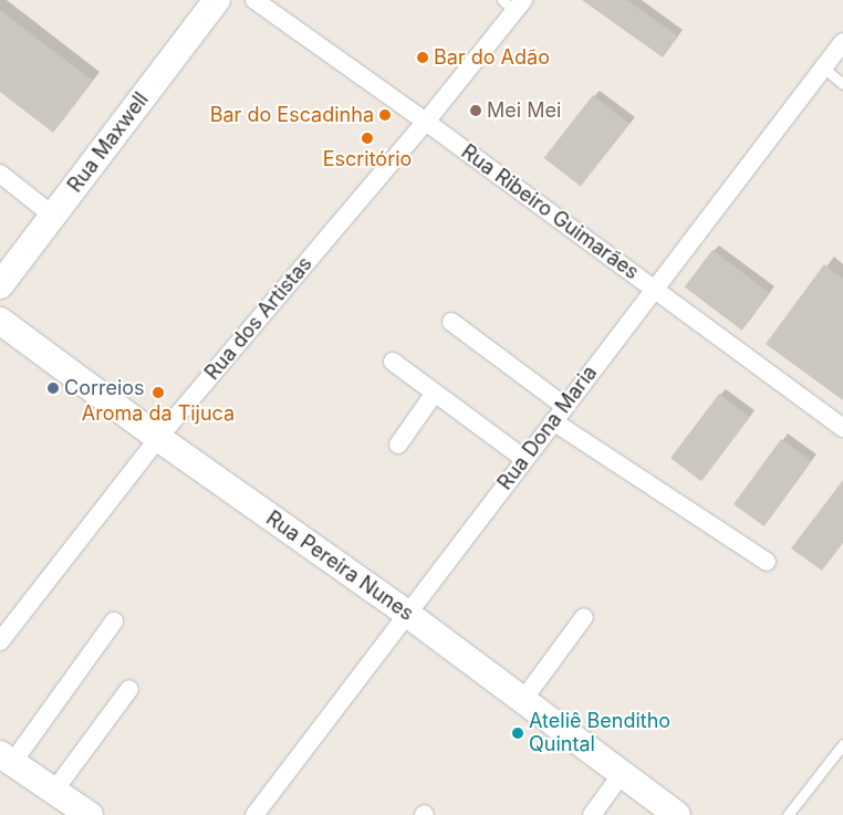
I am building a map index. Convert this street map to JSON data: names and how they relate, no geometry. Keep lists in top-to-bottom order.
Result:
{
  "streets": {
    "main road": ["Rua Maxwell", "Rua Pereira Nunes"],
    "street": ["Rua Ribeiro Guimarães", "Rua dos Artistas", "Rua Dona Maria"]
  },
  "crossings": [
    ["Rua Ribeiro Guimarães", "Rua dos Artistas"],
    ["Rua Ribeiro Guimarães", "Rua Dona Maria"],
    ["Rua dos Artistas", "Rua Pereira Nunes"],
    ["Rua Dona Maria", "Rua Pereira Nunes"]
  ],
  "places": [
    "Bar do Adão",
    "Mei Mei",
    "Bar do Escadinha",
    "Escritório",
    "Correios",
    "Aroma da Tijuca",
    "Ateliê Benditho Quintal"
  ]
}
